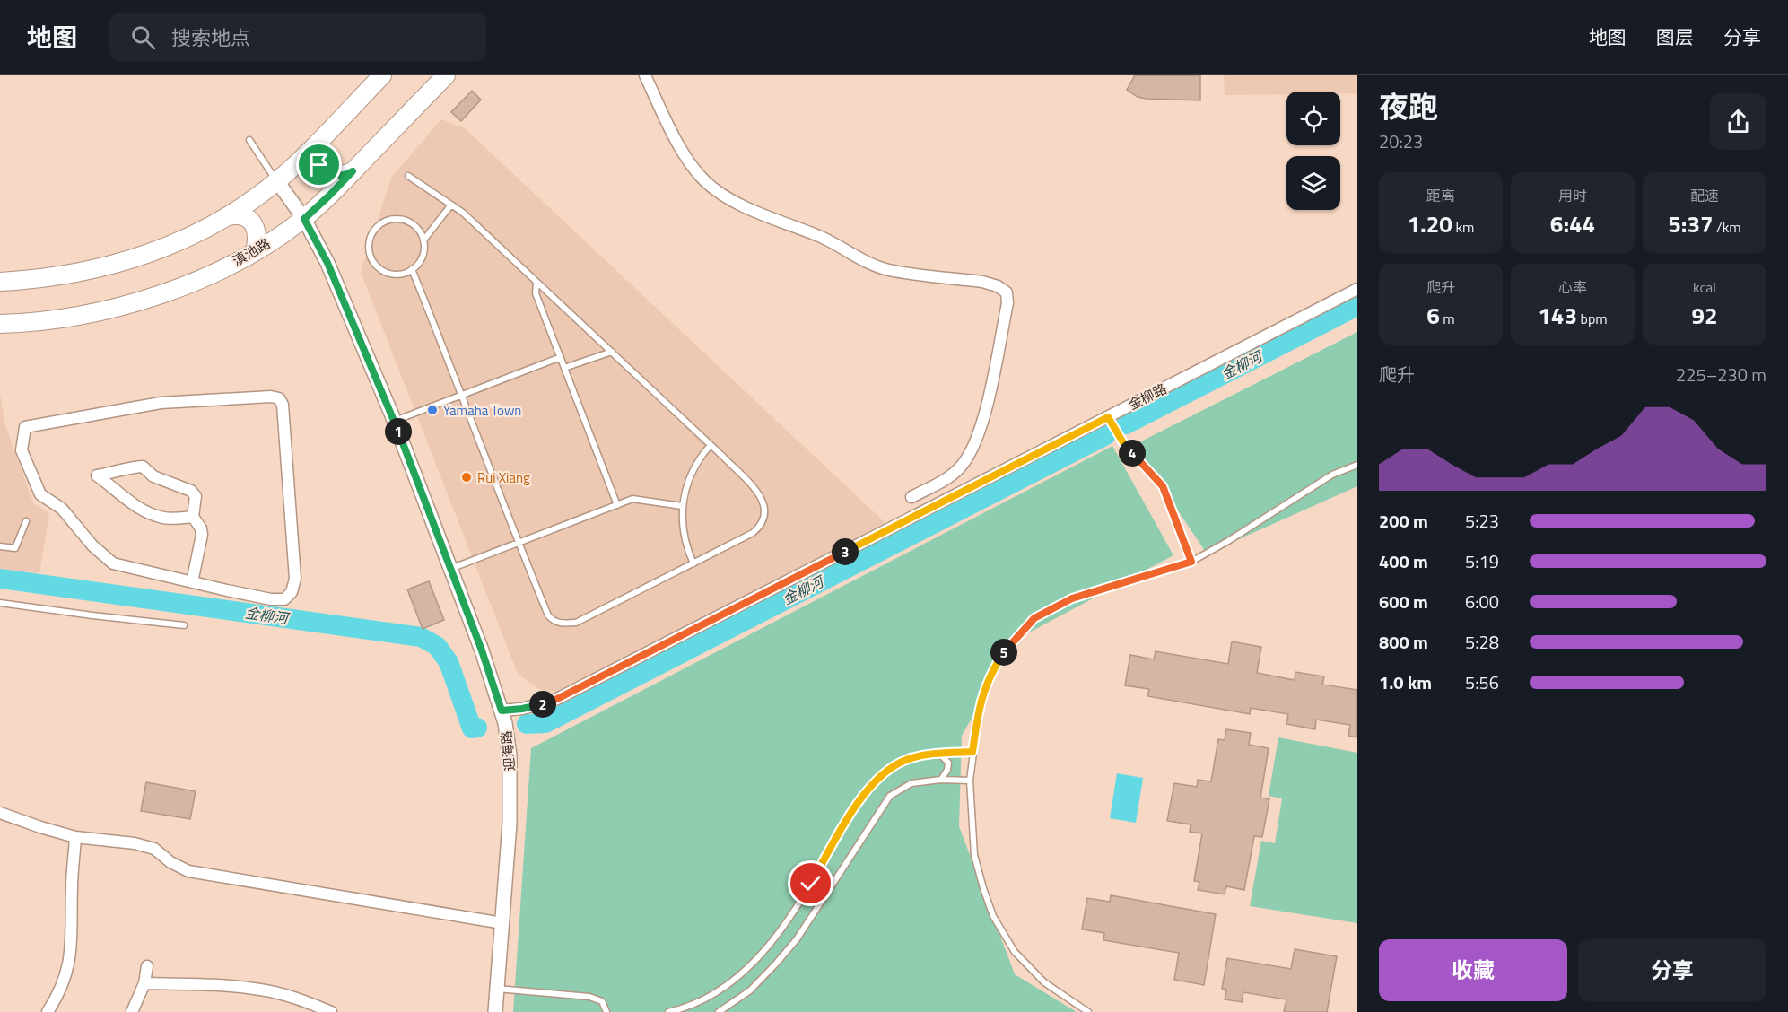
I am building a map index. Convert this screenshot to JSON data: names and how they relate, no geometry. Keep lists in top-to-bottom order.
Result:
{
  "streets": {
    "main road": ["滇池路"],
    "street": ["金柳路", "迎海路"]
  },
  "crossings": [
    ["滇池路", "迎海路"],
    ["金柳路", "迎海路"]
  ],
  "water": ["金柳河"],
  "places": ["Yamaha Town", "Rui Xiang"],
  "page": {
    "header": "地图",
    "search": "搜索地点",
    "nav": ["地图", "图层", "分享"],
    "heading": ["夜跑", "20:23"],
    "stats": [
      ["距离", "1.20 km"],
      ["用时", "6:44"],
      ["配速", "5:37 /km"],
      ["爬升", "6 m"],
      ["心率", "143 bpm"],
      ["kcal", "92"]
    ],
    "chart": ["爬升", "225–230 m"],
    "pins": [
      "1",
      "4",
      "3",
      "5",
      "2"
    ],
    "list": [
      {
        "name": "200 m",
        "note": "5:23"
      },
      {
        "name": "400 m",
        "note": "5:19"
      },
      {
        "name": "600 m",
        "note": "6:00"
      },
      {
        "name": "800 m",
        "note": "5:28"
      },
      {
        "name": "1.0 km",
        "note": "5:56"
      }
    ],
    "buttons": ["收藏", "分享"]
  }
}
